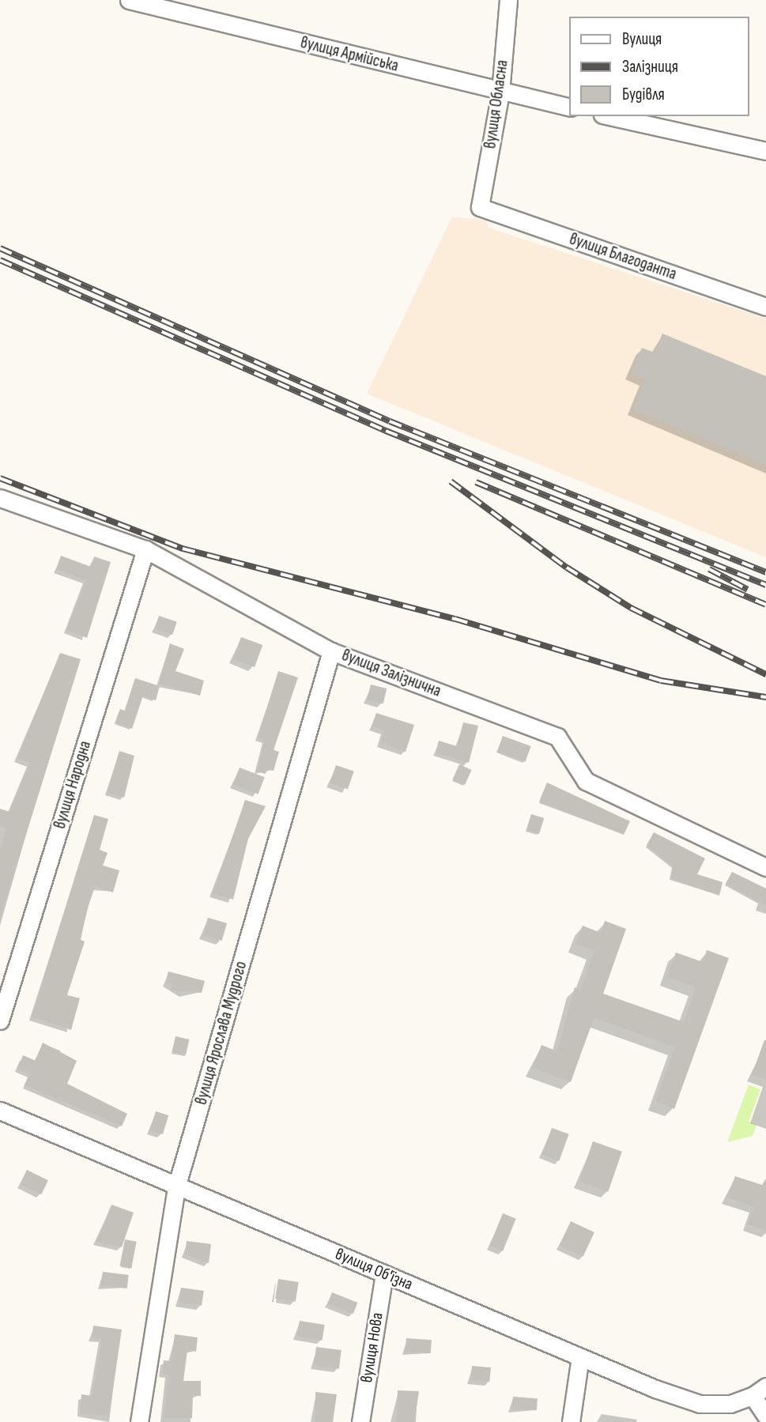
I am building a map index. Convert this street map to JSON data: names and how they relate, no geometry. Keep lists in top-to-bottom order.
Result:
{
  "streets": {
    "street": [
      "вулиця Армійська",
      "вулиця Обласна",
      "вулиця Благоданта",
      "вулиця Залізнична",
      "вулиця Народна",
      "вулиця Ярослава Мудрого",
      "вулиця Об'їзна",
      "вулиця Нова"
    ]
  },
  "crossings": [
    ["вулиця Армійська", "вулиця Обласна"],
    ["вулиця Обласна", "вулиця Благоданта"],
    ["вулиця Залізнична", "вулиця Народна"],
    ["вулиця Залізнична", "вулиця Ярослава Мудрого"],
    ["вулиця Ярослава Мудрого", "вулиця Об'їзна"],
    ["вулиця Об'їзна", "вулиця Нова"]
  ],
  "legend": ["Вулиця", "Залізниця", "Будівля"]
}
